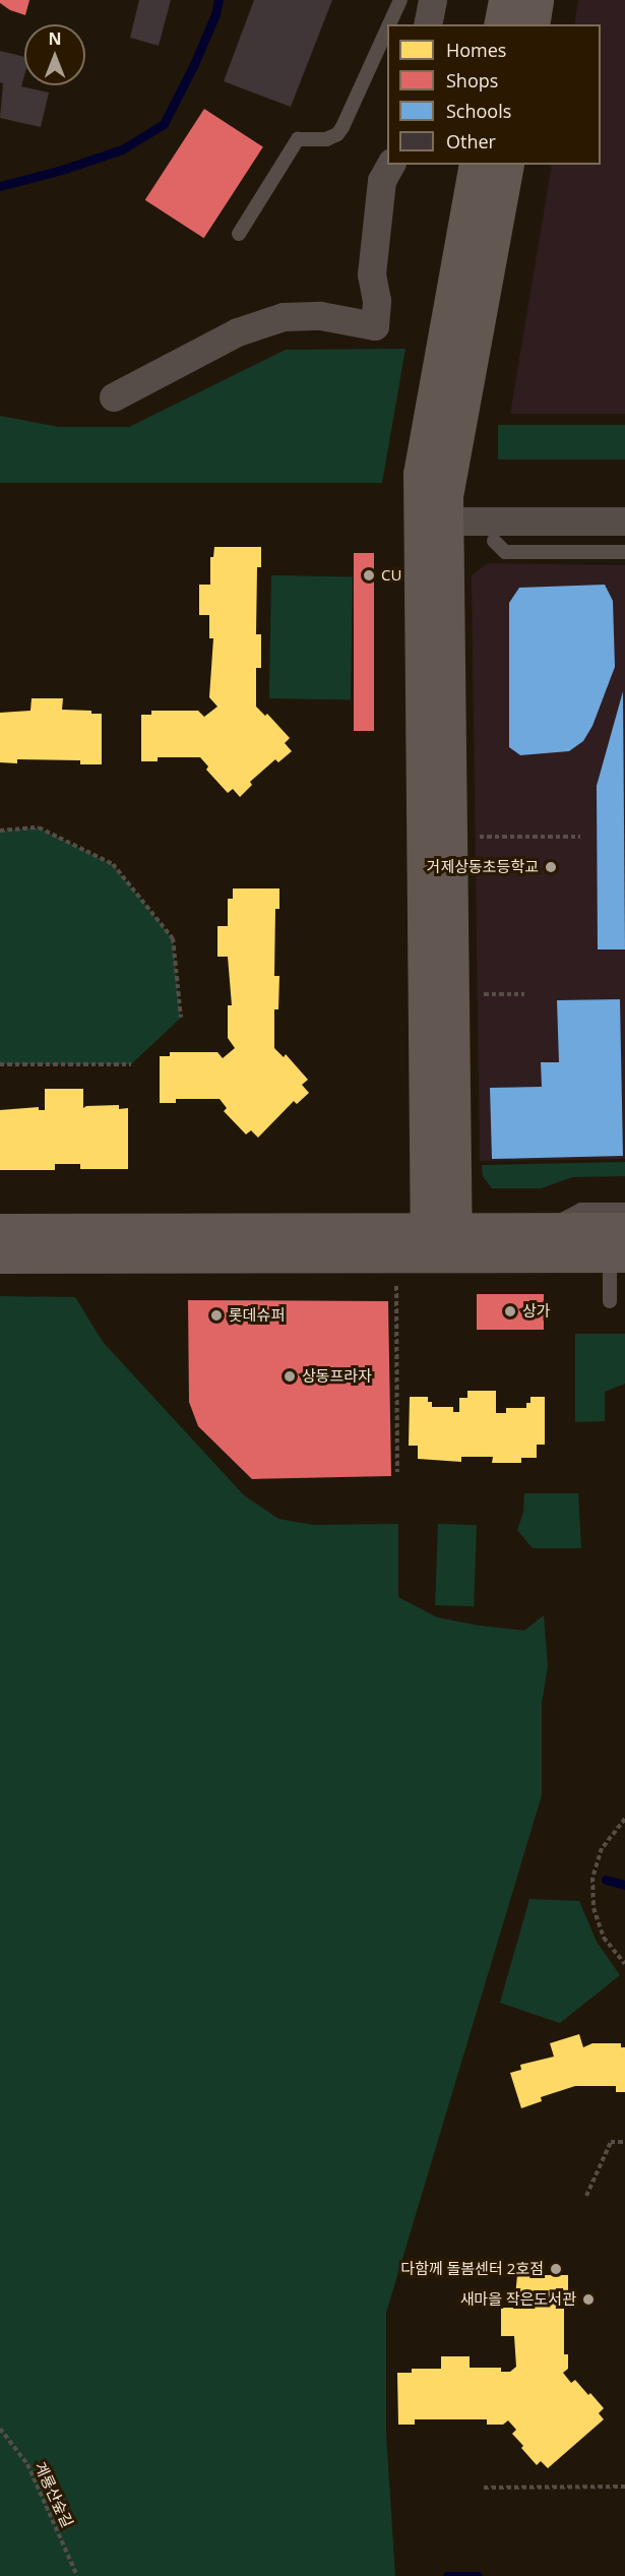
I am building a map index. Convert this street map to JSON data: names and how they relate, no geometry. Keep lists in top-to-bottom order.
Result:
{
  "streets": {
    "path": ["계룡산숲길"]
  },
  "places": [
    "CU",
    "거제상동초등학교",
    "상가",
    "롯데슈퍼",
    "상동프라자",
    "다함께 돌봄센터 2호점",
    "새마을 작은도서관"
  ],
  "legend": [
    "Homes",
    "Shops",
    "Schools",
    "Other"
  ],
  "north": "top"
}
